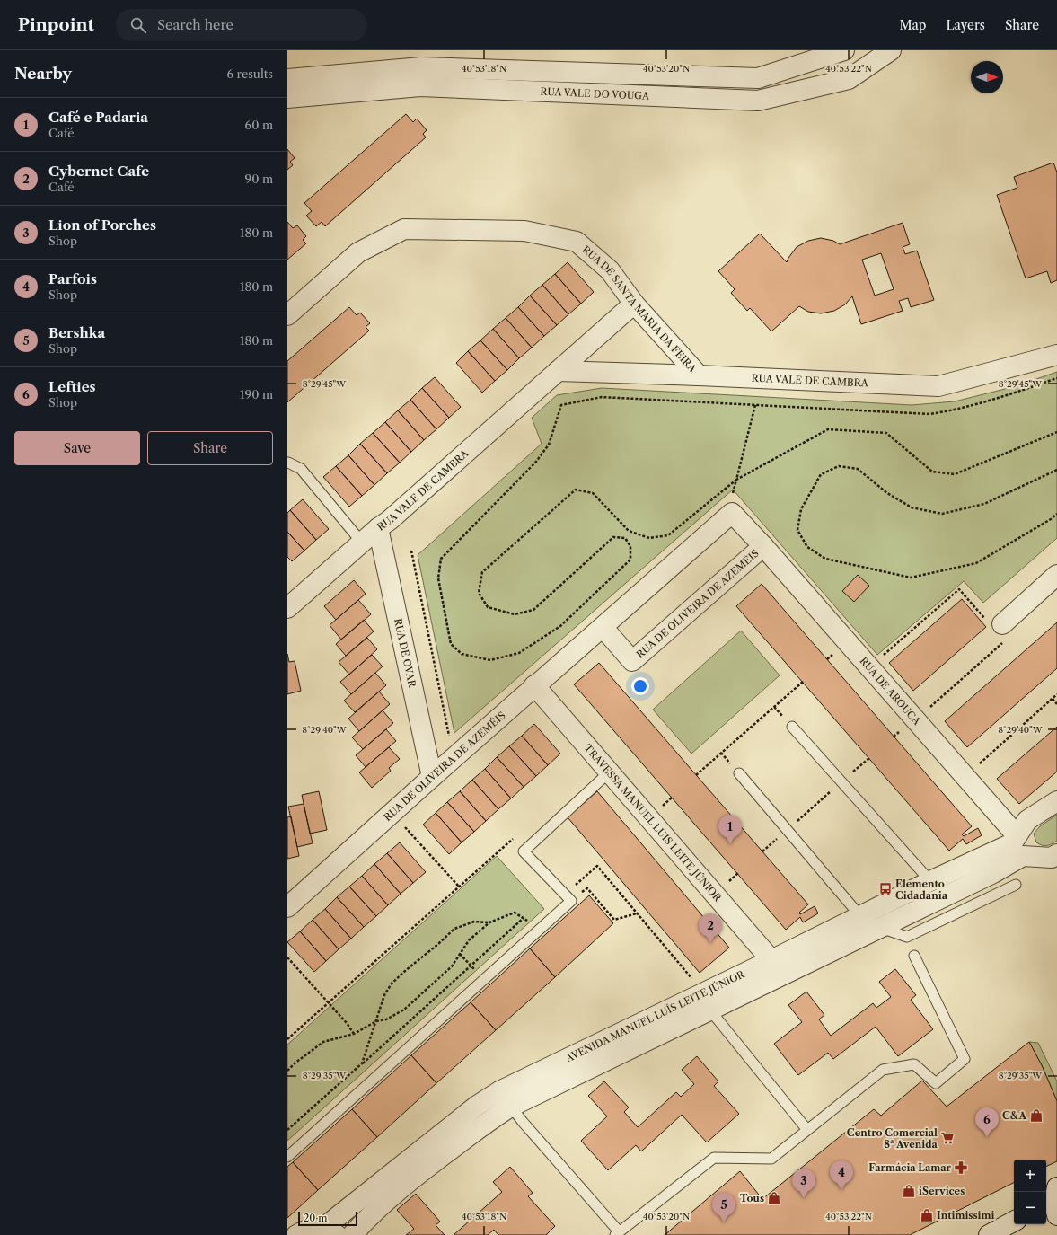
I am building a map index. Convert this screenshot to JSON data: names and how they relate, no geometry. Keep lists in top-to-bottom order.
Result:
{
  "streets": {
    "street": [
      "RUA VALE DO VOUGA",
      "RUA DE SANTA MARIA DA FEIRA",
      "RUA VALE DE CAMBRA",
      "RUA DE OLIVEIRA DE AZEMÉIS",
      "RUA DE OVAR",
      "RUA DE AROUCA",
      "TRAVESSA MANUEL LUÍS LEITE JÚNIOR",
      "AVENIDA MANUEL LUÍS LEITE JÚNIOR"
    ]
  },
  "crossings": [
    ["RUA DE SANTA MARIA DA FEIRA", "RUA VALE DE CAMBRA"],
    ["RUA VALE DE CAMBRA", "RUA DE OVAR"],
    ["RUA DE OLIVEIRA DE AZEMÉIS", "RUA DE OVAR"],
    ["RUA DE OLIVEIRA DE AZEMÉIS", "RUA DE AROUCA"],
    ["RUA DE OLIVEIRA DE AZEMÉIS", "TRAVESSA MANUEL LUÍS LEITE JÚNIOR"],
    ["RUA DE AROUCA", "AVENIDA MANUEL LUÍS LEITE JÚNIOR"],
    ["TRAVESSA MANUEL LUÍS LEITE JÚNIOR", "AVENIDA MANUEL LUÍS LEITE JÚNIOR"]
  ],
  "places": {
    "bus stop": ["Elemento Cidadania"],
    "shop": [
      "C&A",
      "iServices",
      "Tous",
      "Intimissimi"
    ],
    "supermarket": ["Centro Comercial 8ª Avenida"],
    "pharmacy": ["Farmácia Lamar"]
  },
  "scale_bar": "20 m",
  "north": "right",
  "page": {
    "header": "Pinpoint",
    "search": "Search here",
    "nav": ["Map", "Layers", "Share"],
    "heading": ["Nearby", "6 results"],
    "list": [
      {
        "mark": "1",
        "name": "Café e Padaria",
        "note": "Café",
        "value": "60 m"
      },
      {
        "mark": "2",
        "name": "Cybernet Cafe",
        "note": "Café",
        "value": "90 m"
      },
      {
        "mark": "3",
        "name": "Lion of Porches",
        "note": "Shop",
        "value": "180 m"
      },
      {
        "mark": "4",
        "name": "Parfois",
        "note": "Shop",
        "value": "180 m"
      },
      {
        "mark": "5",
        "name": "Bershka",
        "note": "Shop",
        "value": "180 m"
      },
      {
        "mark": "6",
        "name": "Lefties",
        "note": "Shop",
        "value": "190 m"
      }
    ],
    "buttons": ["Save", "Share"],
    "pins": [
      "1",
      "2",
      "6",
      "4",
      "3",
      "5"
    ],
    "map_buttons": ["+", "−"],
    "scale": "20 m"
  },
  "coordinates": [
    "40°53'18\"N",
    "40°53'20\"N",
    "40°53'22\"N",
    "8°29'45\"W",
    "8°29'40\"W",
    "8°29'35\"W"
  ]
}
